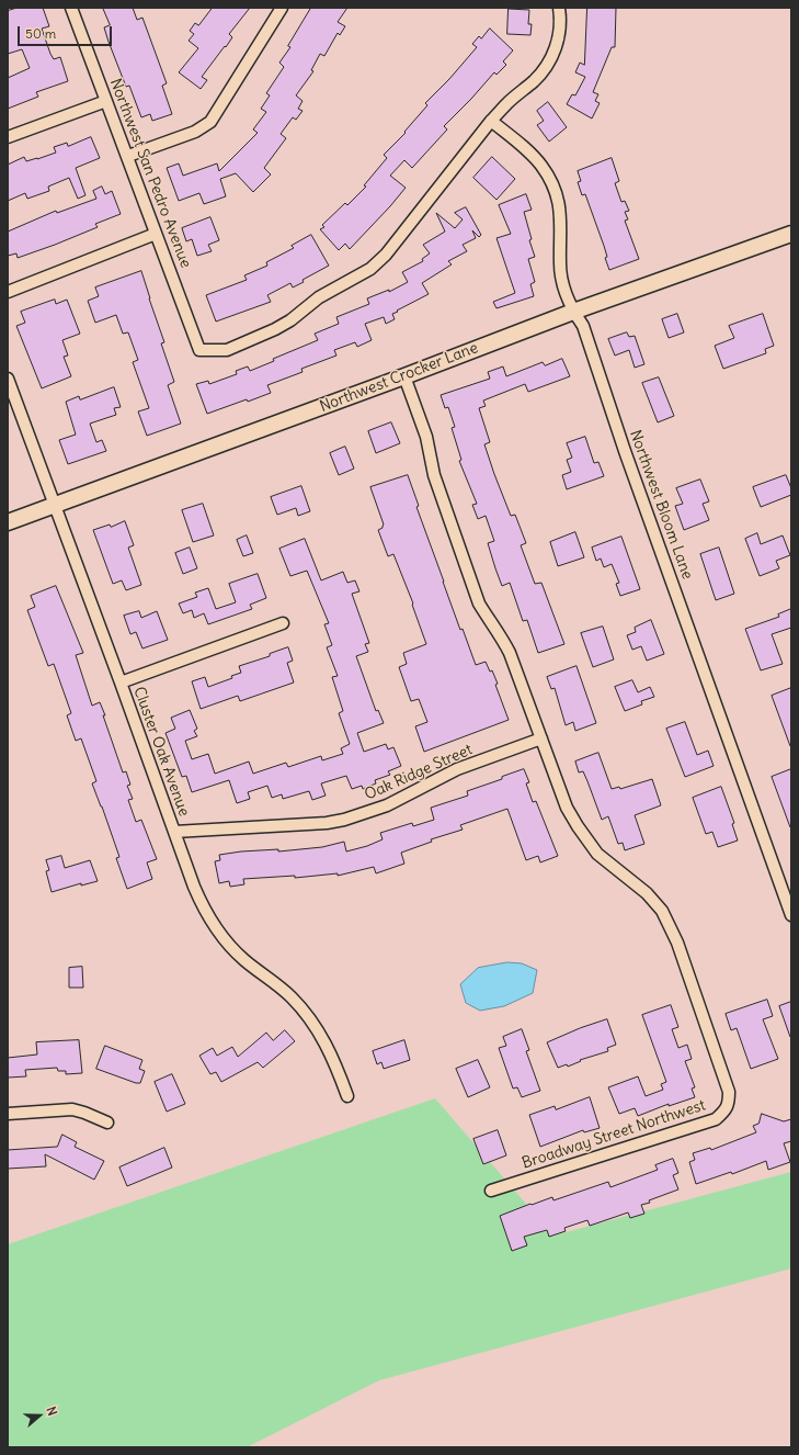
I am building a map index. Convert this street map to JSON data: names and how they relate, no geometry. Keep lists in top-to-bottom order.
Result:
{
  "streets": {
    "street": [
      "Northwest San Pedro Avenue",
      "Northwest Crocker Lane",
      "Northwest Bloom Lane",
      "Cluster Oak Avenue",
      "Oak Ridge Street",
      "Broadway Street Northwest"
    ]
  },
  "crossings": [
    ["Northwest San Pedro Avenue", "Northwest Bloom Lane"],
    ["Northwest Crocker Lane", "Northwest Bloom Lane"],
    ["Northwest Crocker Lane", "Cluster Oak Avenue"],
    ["Cluster Oak Avenue", "Oak Ridge Street"],
    ["Oak Ridge Street", "Broadway Street Northwest"]
  ],
  "scale_bar": "50 m",
  "north": "right"
}
